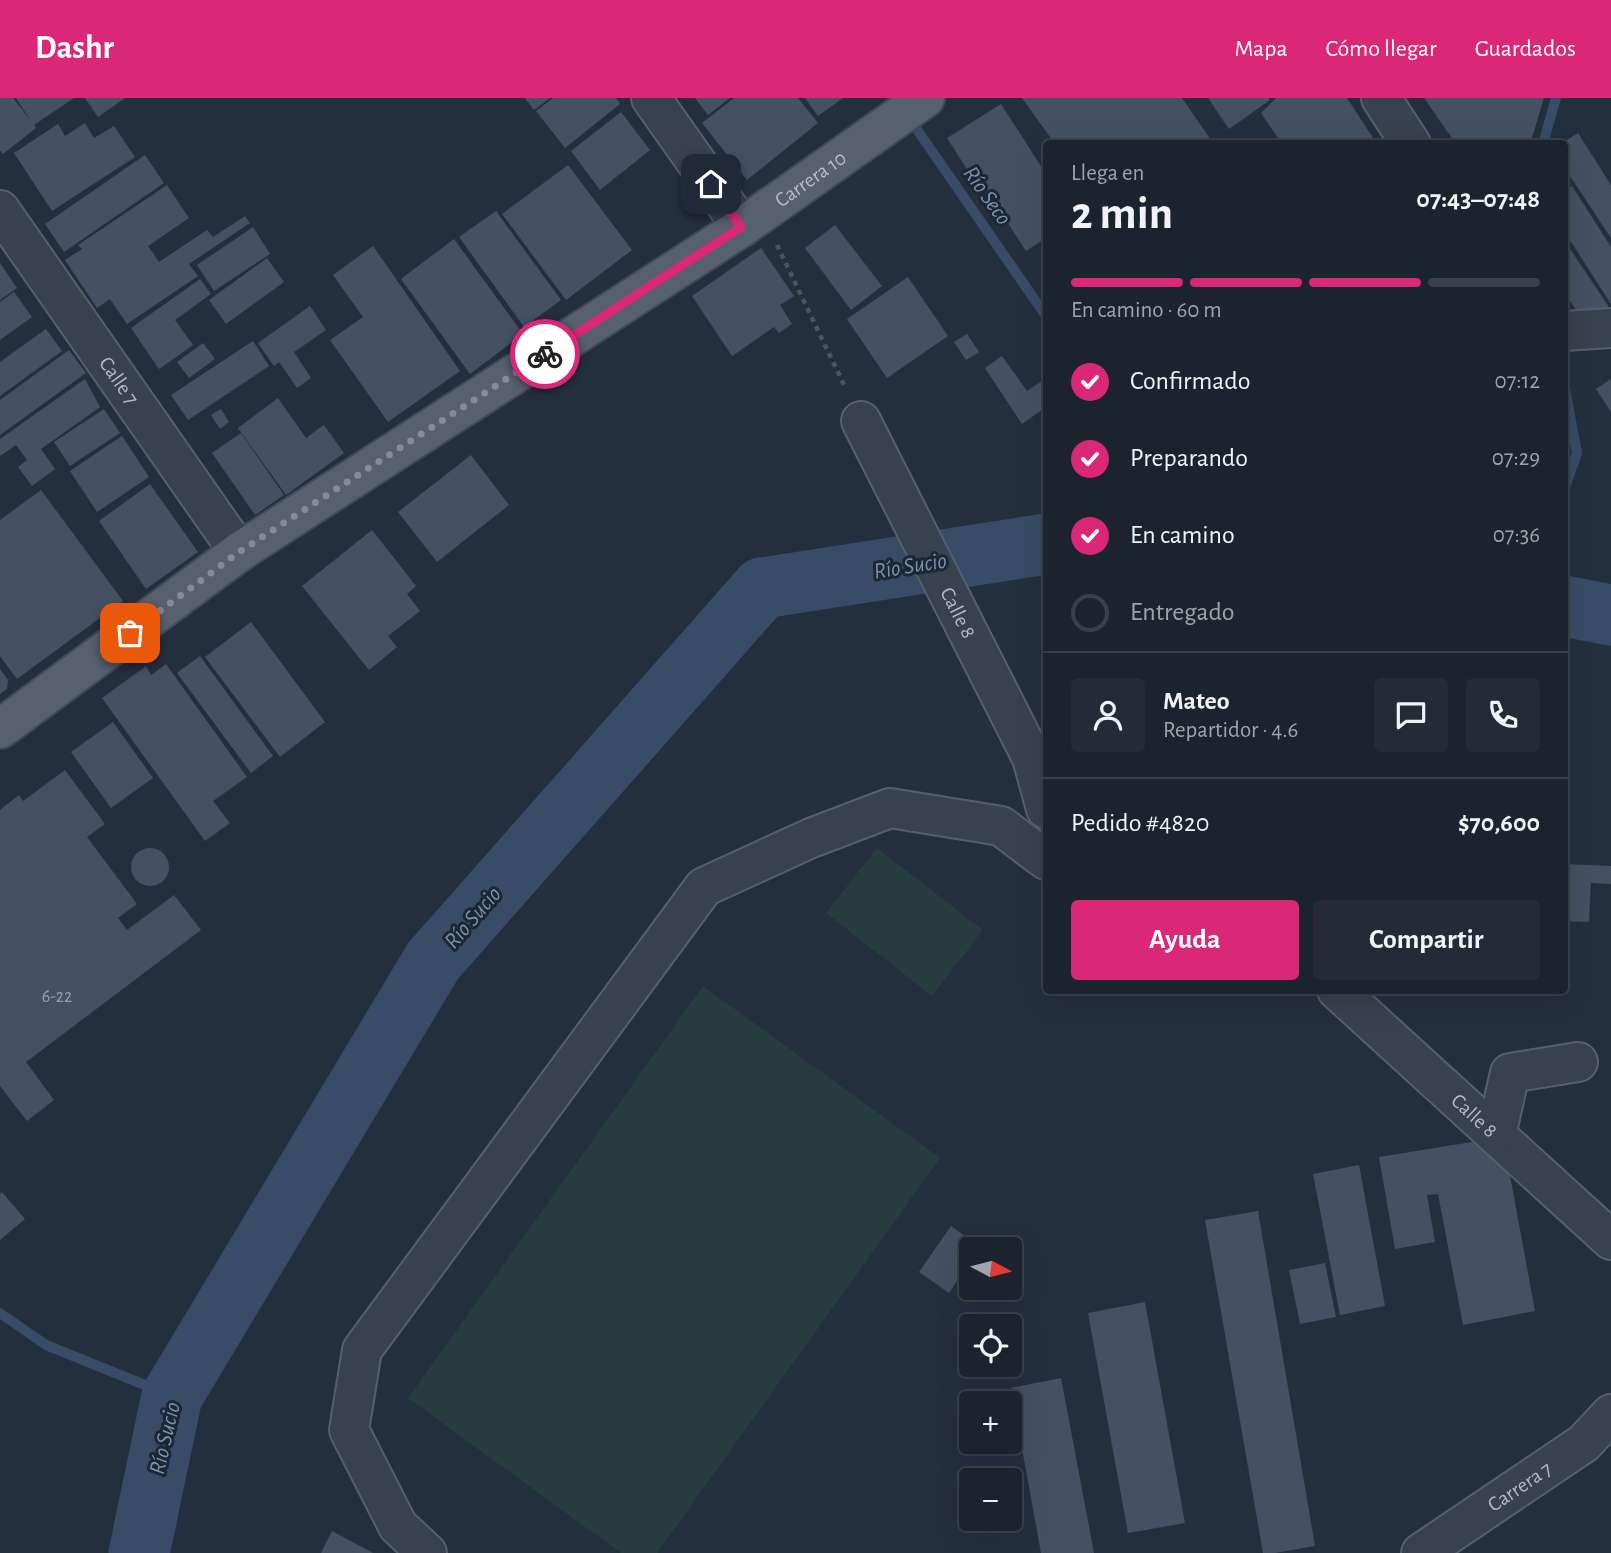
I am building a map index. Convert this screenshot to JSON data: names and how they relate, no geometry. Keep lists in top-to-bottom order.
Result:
{
  "streets": {
    "main road": ["Carrera 10"],
    "street": ["Calle 7", "Calle 8", "Carrera 7"]
  },
  "crossings": [
    ["Carrera 10", "Calle 7"]
  ],
  "water": ["Río Seco", "Río Sucio"],
  "house_numbers": ["6-22"],
  "north": "right",
  "page": {
    "header": "Dashr",
    "nav": ["Mapa", "Cómo llegar", "Guardados"],
    "heading": ["2 min", "Llega en", "07:43–07:48"],
    "panel": [
      "Mateo",
      "Repartidor · 4.6",
      "Pedido #4820",
      "$70,600"
    ],
    "bar": "En camino · 60 m",
    "list": [
      ["Confirmado", "07:12"],
      ["Preparando", "07:29"],
      ["En camino", "07:36"],
      "Entregado"
    ],
    "buttons": ["Ayuda", "Compartir"],
    "map_buttons": ["+", "−"]
  }
}
